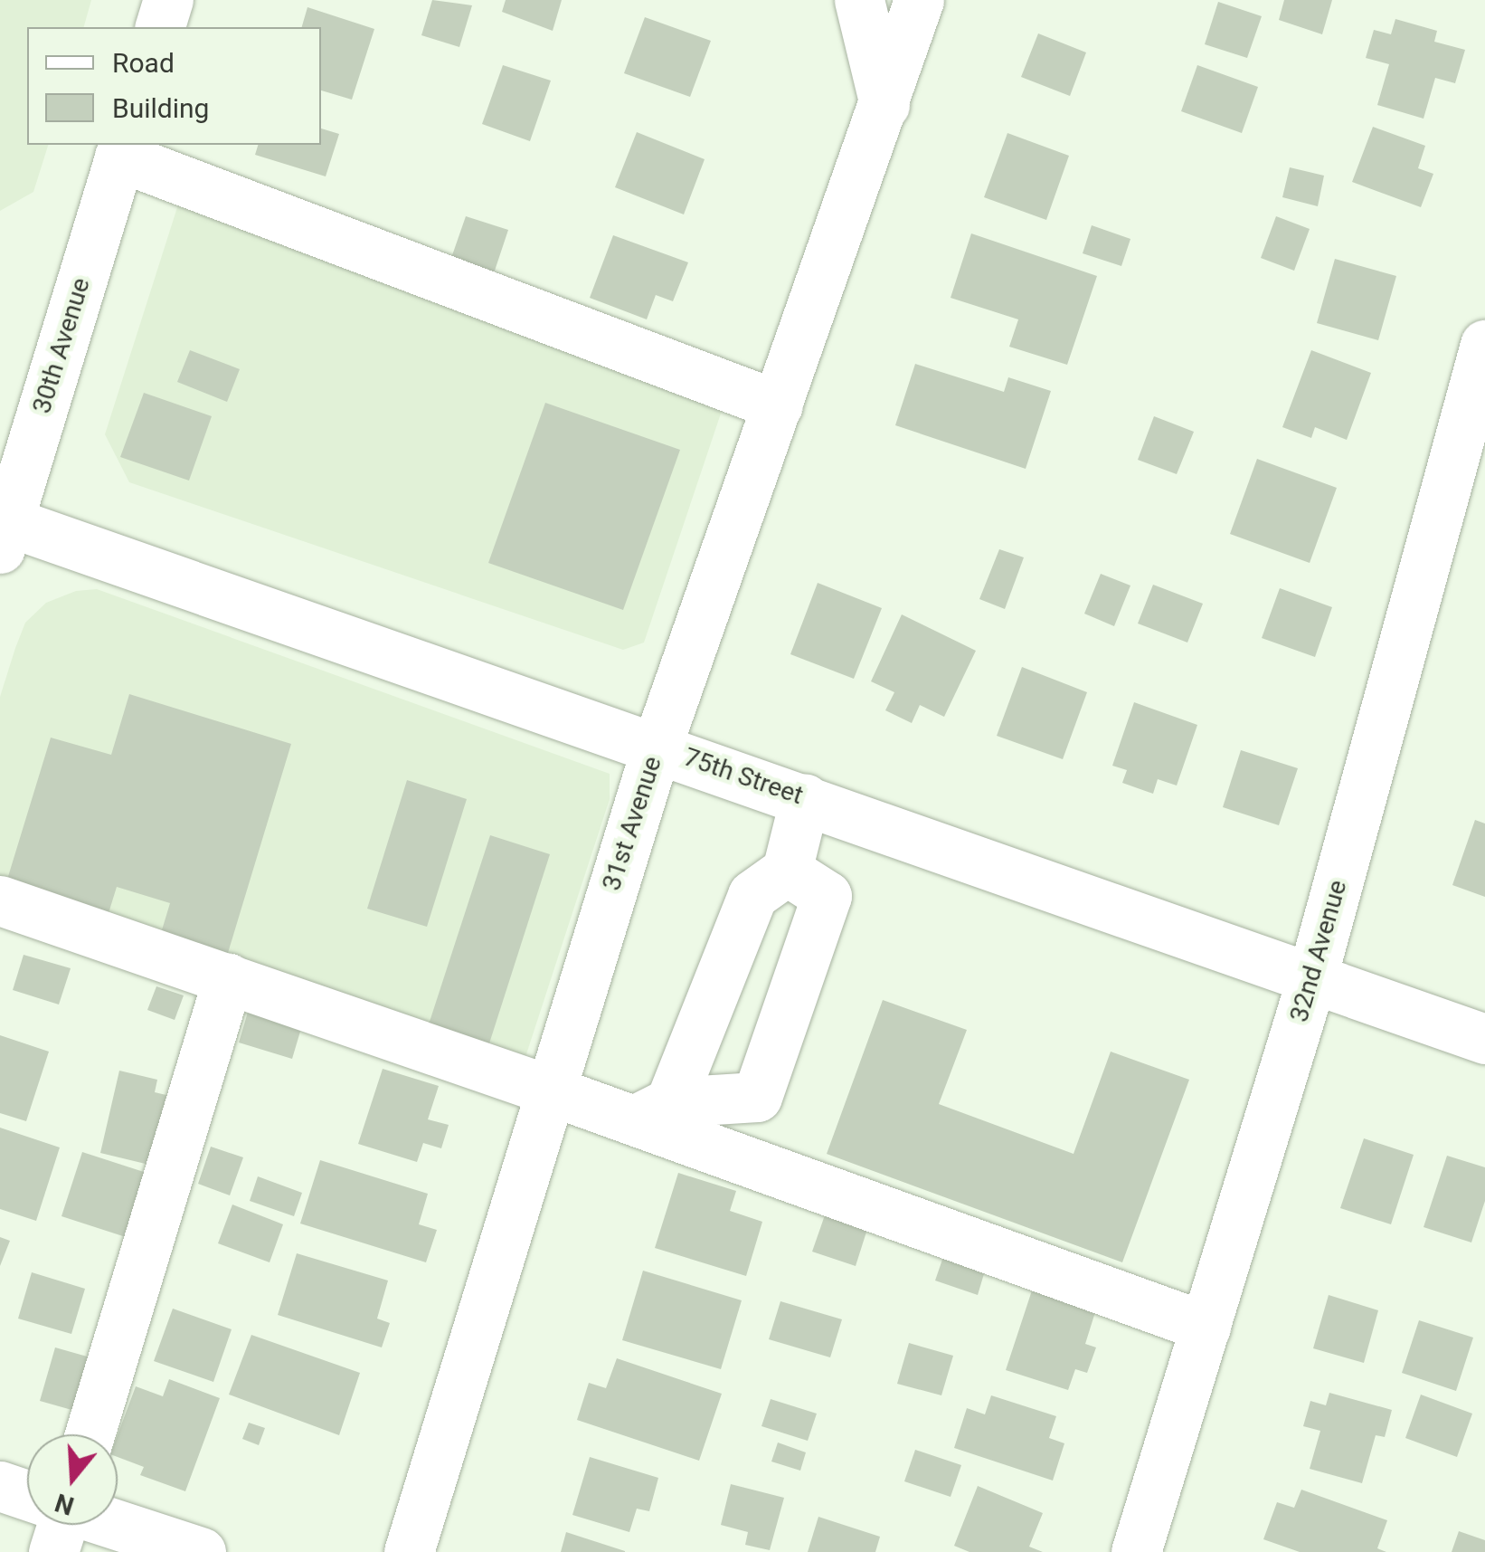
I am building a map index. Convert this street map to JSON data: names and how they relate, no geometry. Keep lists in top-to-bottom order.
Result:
{
  "streets": {
    "street": [
      "30th Avenue",
      "75th Street",
      "31st Avenue",
      "32nd Avenue"
    ]
  },
  "crossings": [
    ["30th Avenue", "75th Street"],
    ["75th Street", "31st Avenue"],
    ["75th Street", "32nd Avenue"]
  ],
  "legend": ["Road", "Building"],
  "north": "bottom"
}
